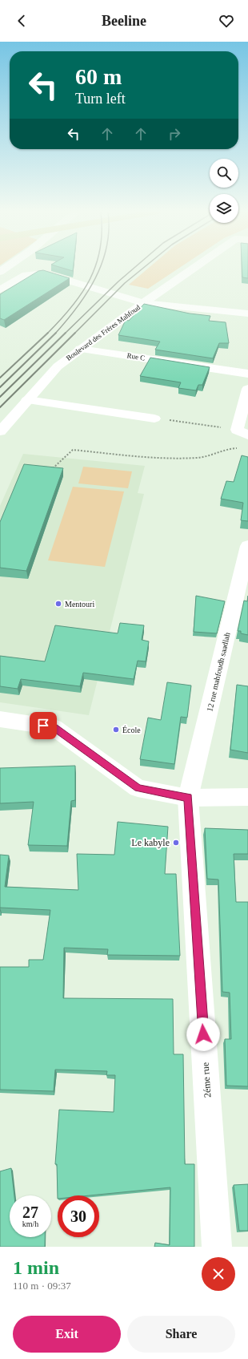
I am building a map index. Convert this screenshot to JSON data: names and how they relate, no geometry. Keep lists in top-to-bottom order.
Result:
{
  "streets": {
    "street": [
      "Boulevard des Frères Mahfoud",
      "Rue C",
      "12 rue mahfoudh saadlah",
      "2éme rue"
    ]
  },
  "crossings": [
    ["Boulevard des Frères Mahfoud", "Rue C"],
    ["12 rue mahfoudh saadlah", "2éme rue"]
  ],
  "places": ["Mentouri", "École", "Le kabyle"],
  "page": {
    "header": "Beeline",
    "turn": ["60 m", "Turn left"],
    "speed": "27 km/h",
    "limit": "30",
    "heading": ["1 min", "110 m · 09:37"],
    "buttons": ["Exit", "Share"]
  }
}
